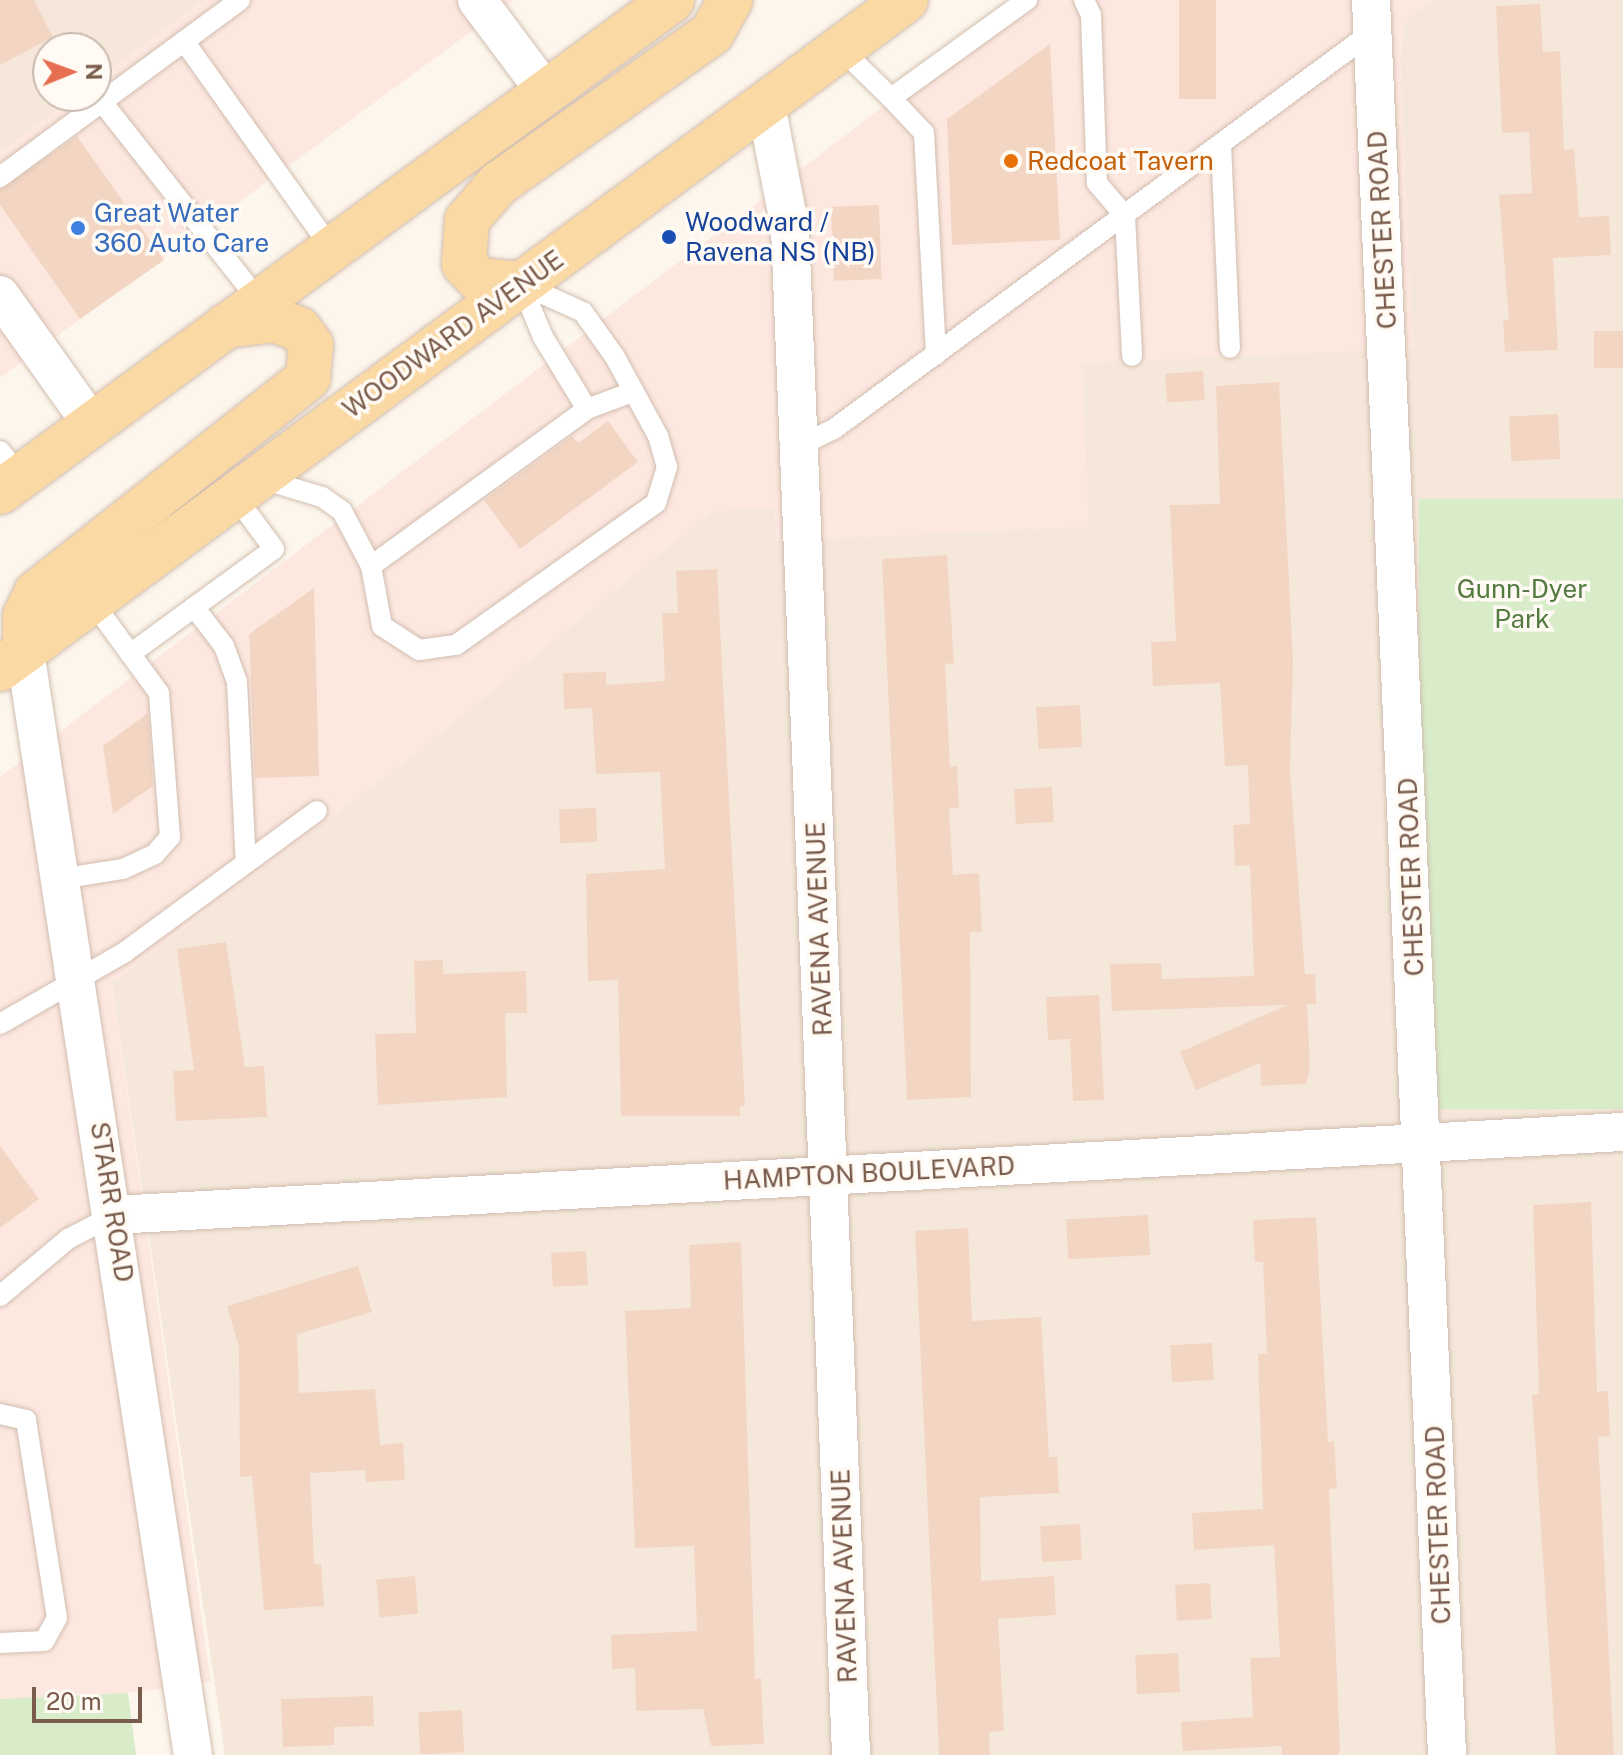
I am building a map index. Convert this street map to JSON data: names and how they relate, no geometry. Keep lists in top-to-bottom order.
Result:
{
  "streets": {
    "main road": ["WOODWARD AVENUE"],
    "street": [
      "CHESTER ROAD",
      "RAVENA AVENUE",
      "HAMPTON BOULEVARD",
      "STARR ROAD"
    ]
  },
  "crossings": [
    ["CHESTER ROAD", "HAMPTON BOULEVARD"],
    ["WOODWARD AVENUE", "RAVENA AVENUE"],
    ["WOODWARD AVENUE", "STARR ROAD"],
    ["RAVENA AVENUE", "HAMPTON BOULEVARD"],
    ["HAMPTON BOULEVARD", "STARR ROAD"]
  ],
  "parks": ["Gunn-Dyer Park"],
  "places": ["Redcoat Tavern", "Great Water 360 Auto Care", "Woodward / Ravena NS (NB)"],
  "scale_bar": "20 m",
  "north": "right"
}
